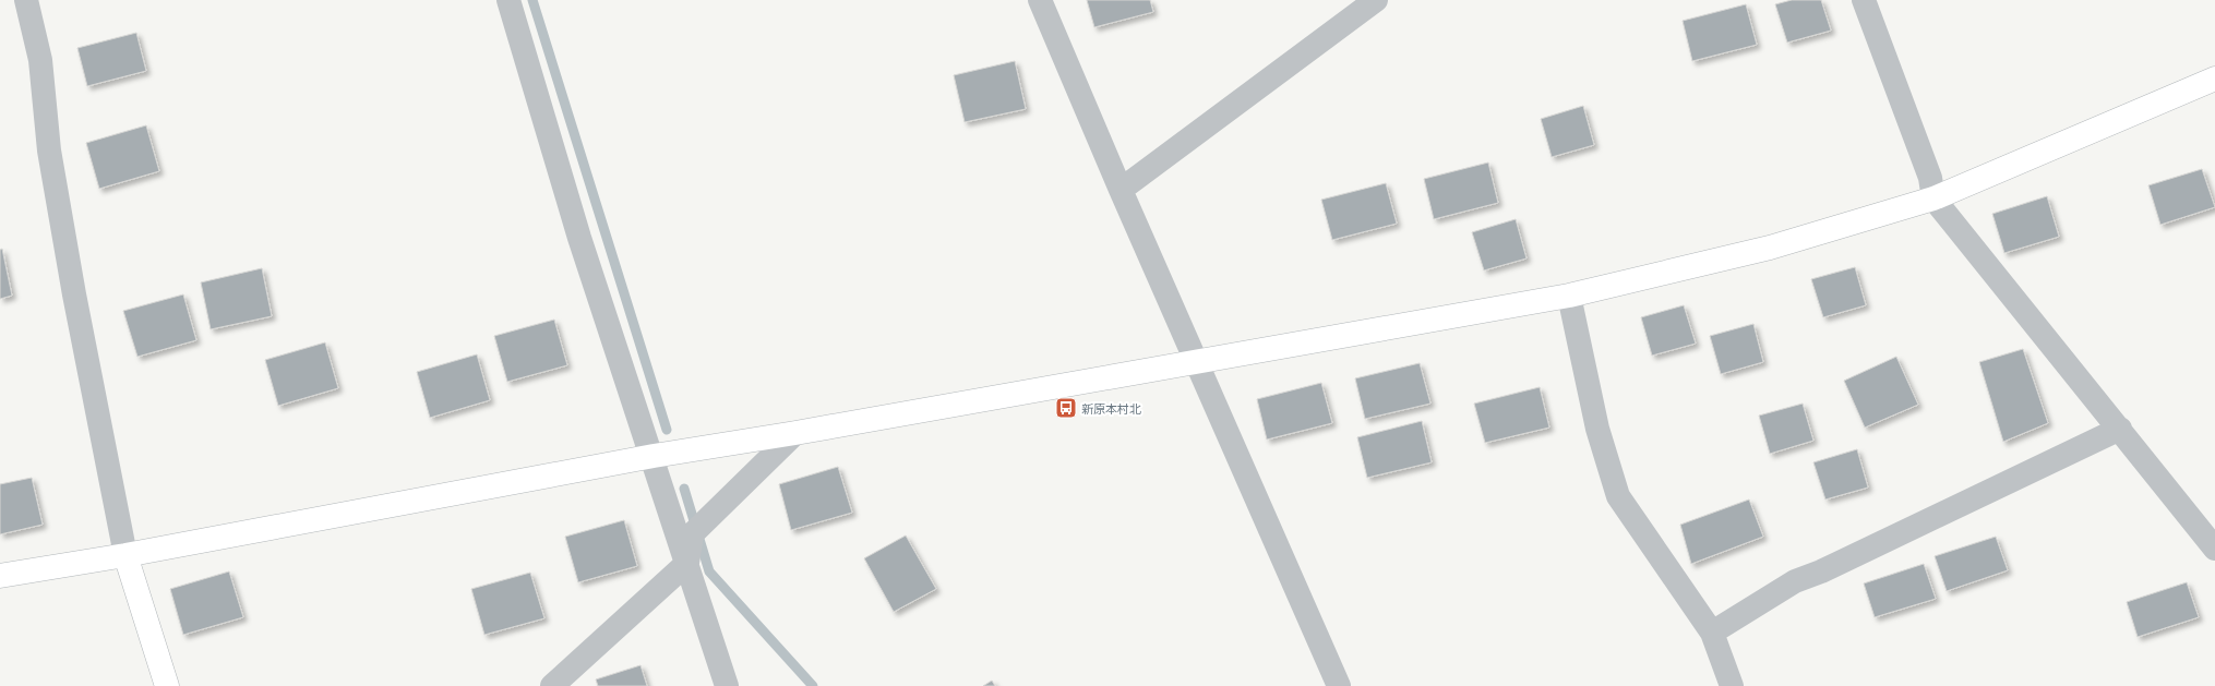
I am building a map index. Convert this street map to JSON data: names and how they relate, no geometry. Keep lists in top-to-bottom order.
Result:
{
  "places": {
    "bus stop": ["新原本村北"]
  }
}
